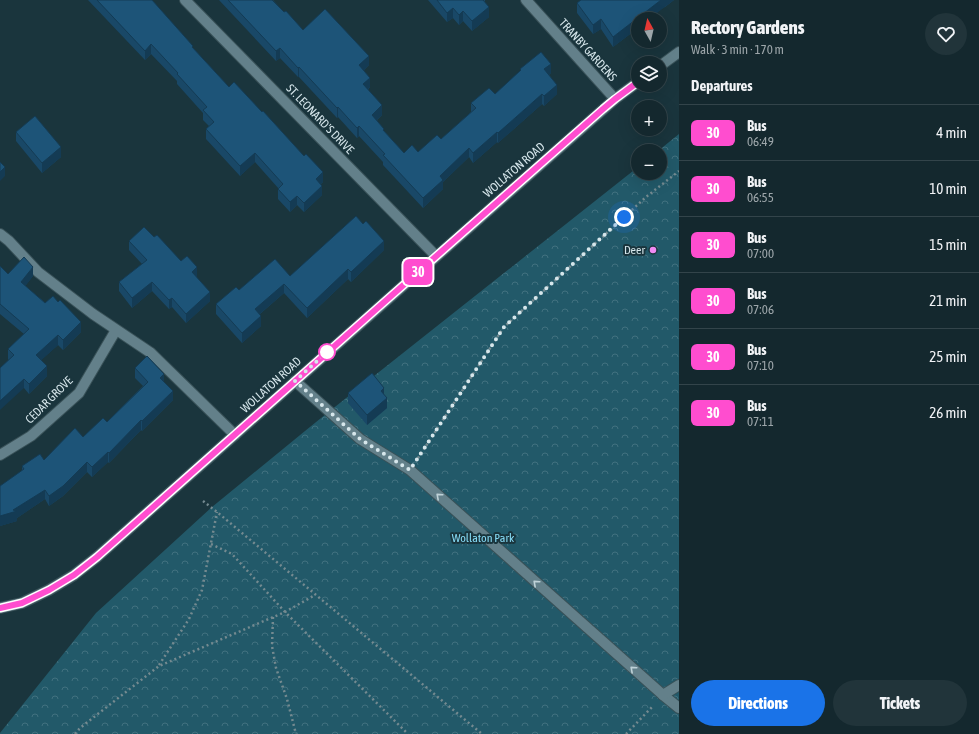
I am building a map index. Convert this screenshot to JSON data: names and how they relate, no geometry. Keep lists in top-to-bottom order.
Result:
{
  "streets": {
    "street": [
      "TRANBY GARDENS",
      "ST. LEONARD'S DRIVE",
      "WOLLATON ROAD",
      "CEDAR GROVE"
    ]
  },
  "crossings": [
    ["TRANBY GARDENS", "WOLLATON ROAD"],
    ["ST. LEONARD'S DRIVE", "WOLLATON ROAD"]
  ],
  "parks": ["Wollaton Park"],
  "places": ["Deer"],
  "lines": ["bus line 30"],
  "north": "top",
  "page": {
    "on_map": "30",
    "heading": [
      ["Rectory Gardens", "Walk · 3 min · 170 m"],
      "Departures"
    ],
    "map_buttons": ["+", "−"],
    "list": [
      {
        "mark": "30",
        "name": "Bus",
        "note": "06:49",
        "value": "4 min"
      },
      {
        "mark": "30",
        "name": "Bus",
        "note": "06:55",
        "value": "10 min"
      },
      {
        "mark": "30",
        "name": "Bus",
        "note": "07:00",
        "value": "15 min"
      },
      {
        "mark": "30",
        "name": "Bus",
        "note": "07:06",
        "value": "21 min"
      },
      {
        "mark": "30",
        "name": "Bus",
        "note": "07:10",
        "value": "25 min"
      },
      {
        "mark": "30",
        "name": "Bus",
        "note": "07:11",
        "value": "26 min"
      }
    ],
    "buttons": ["Directions", "Tickets"]
  }
}
